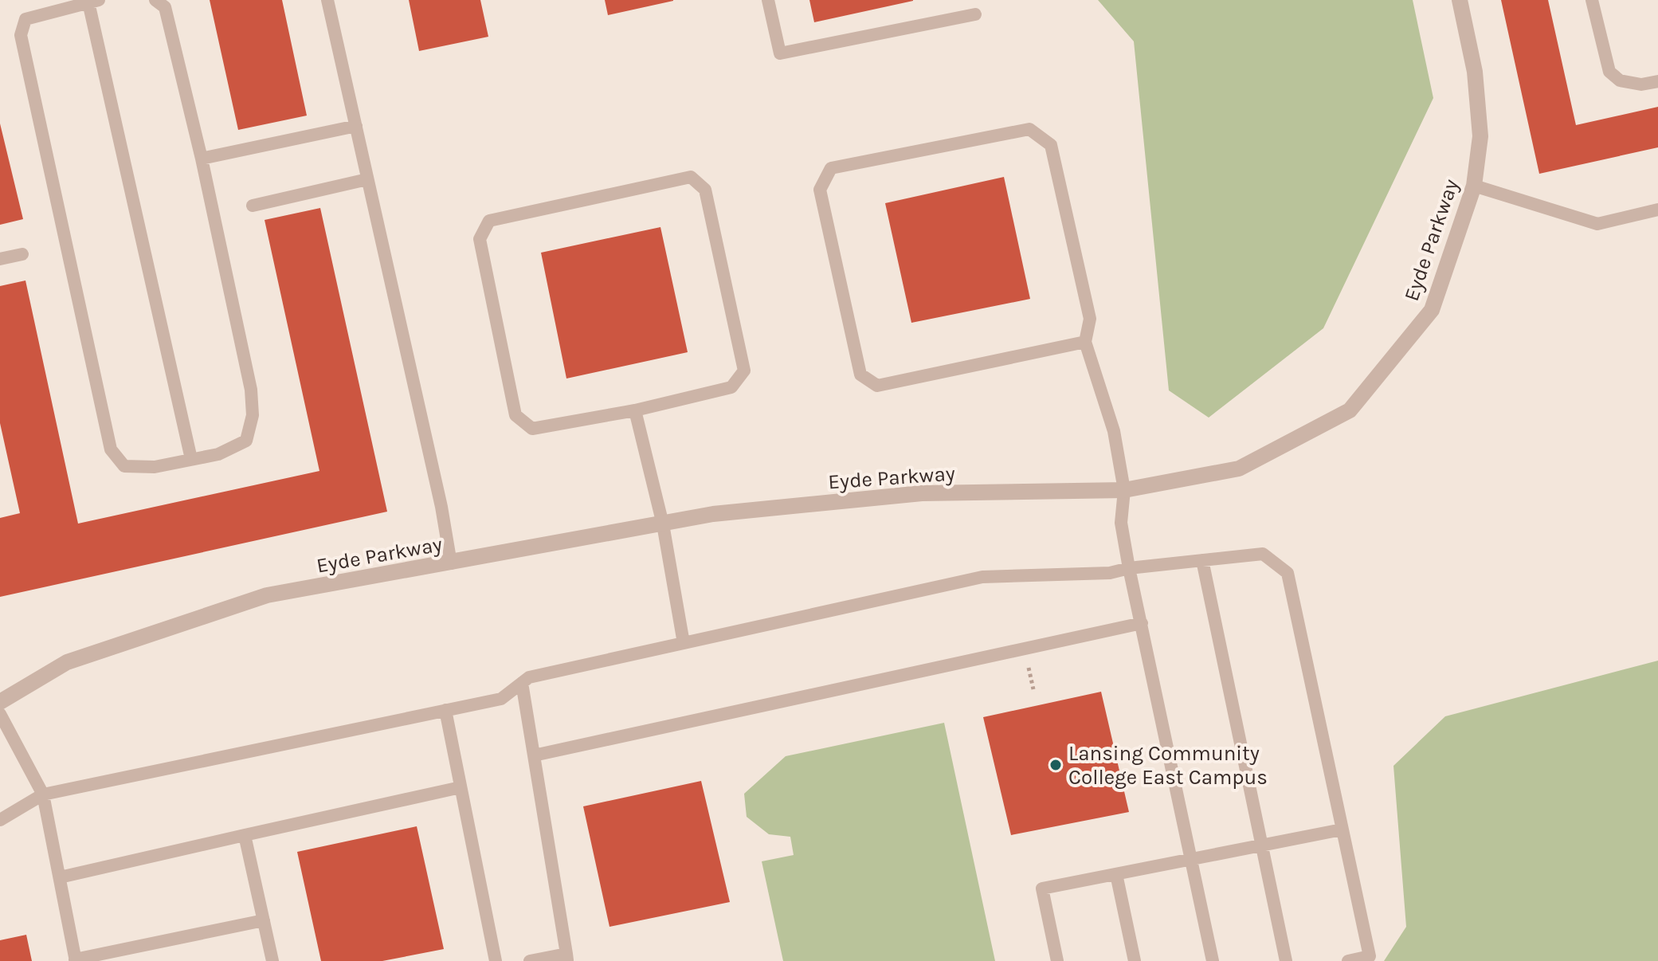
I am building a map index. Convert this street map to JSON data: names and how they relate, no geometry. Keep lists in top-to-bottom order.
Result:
{
  "streets": {
    "street": ["Eyde Parkway"]
  },
  "places": ["Lansing Community College East Campus"]
}
